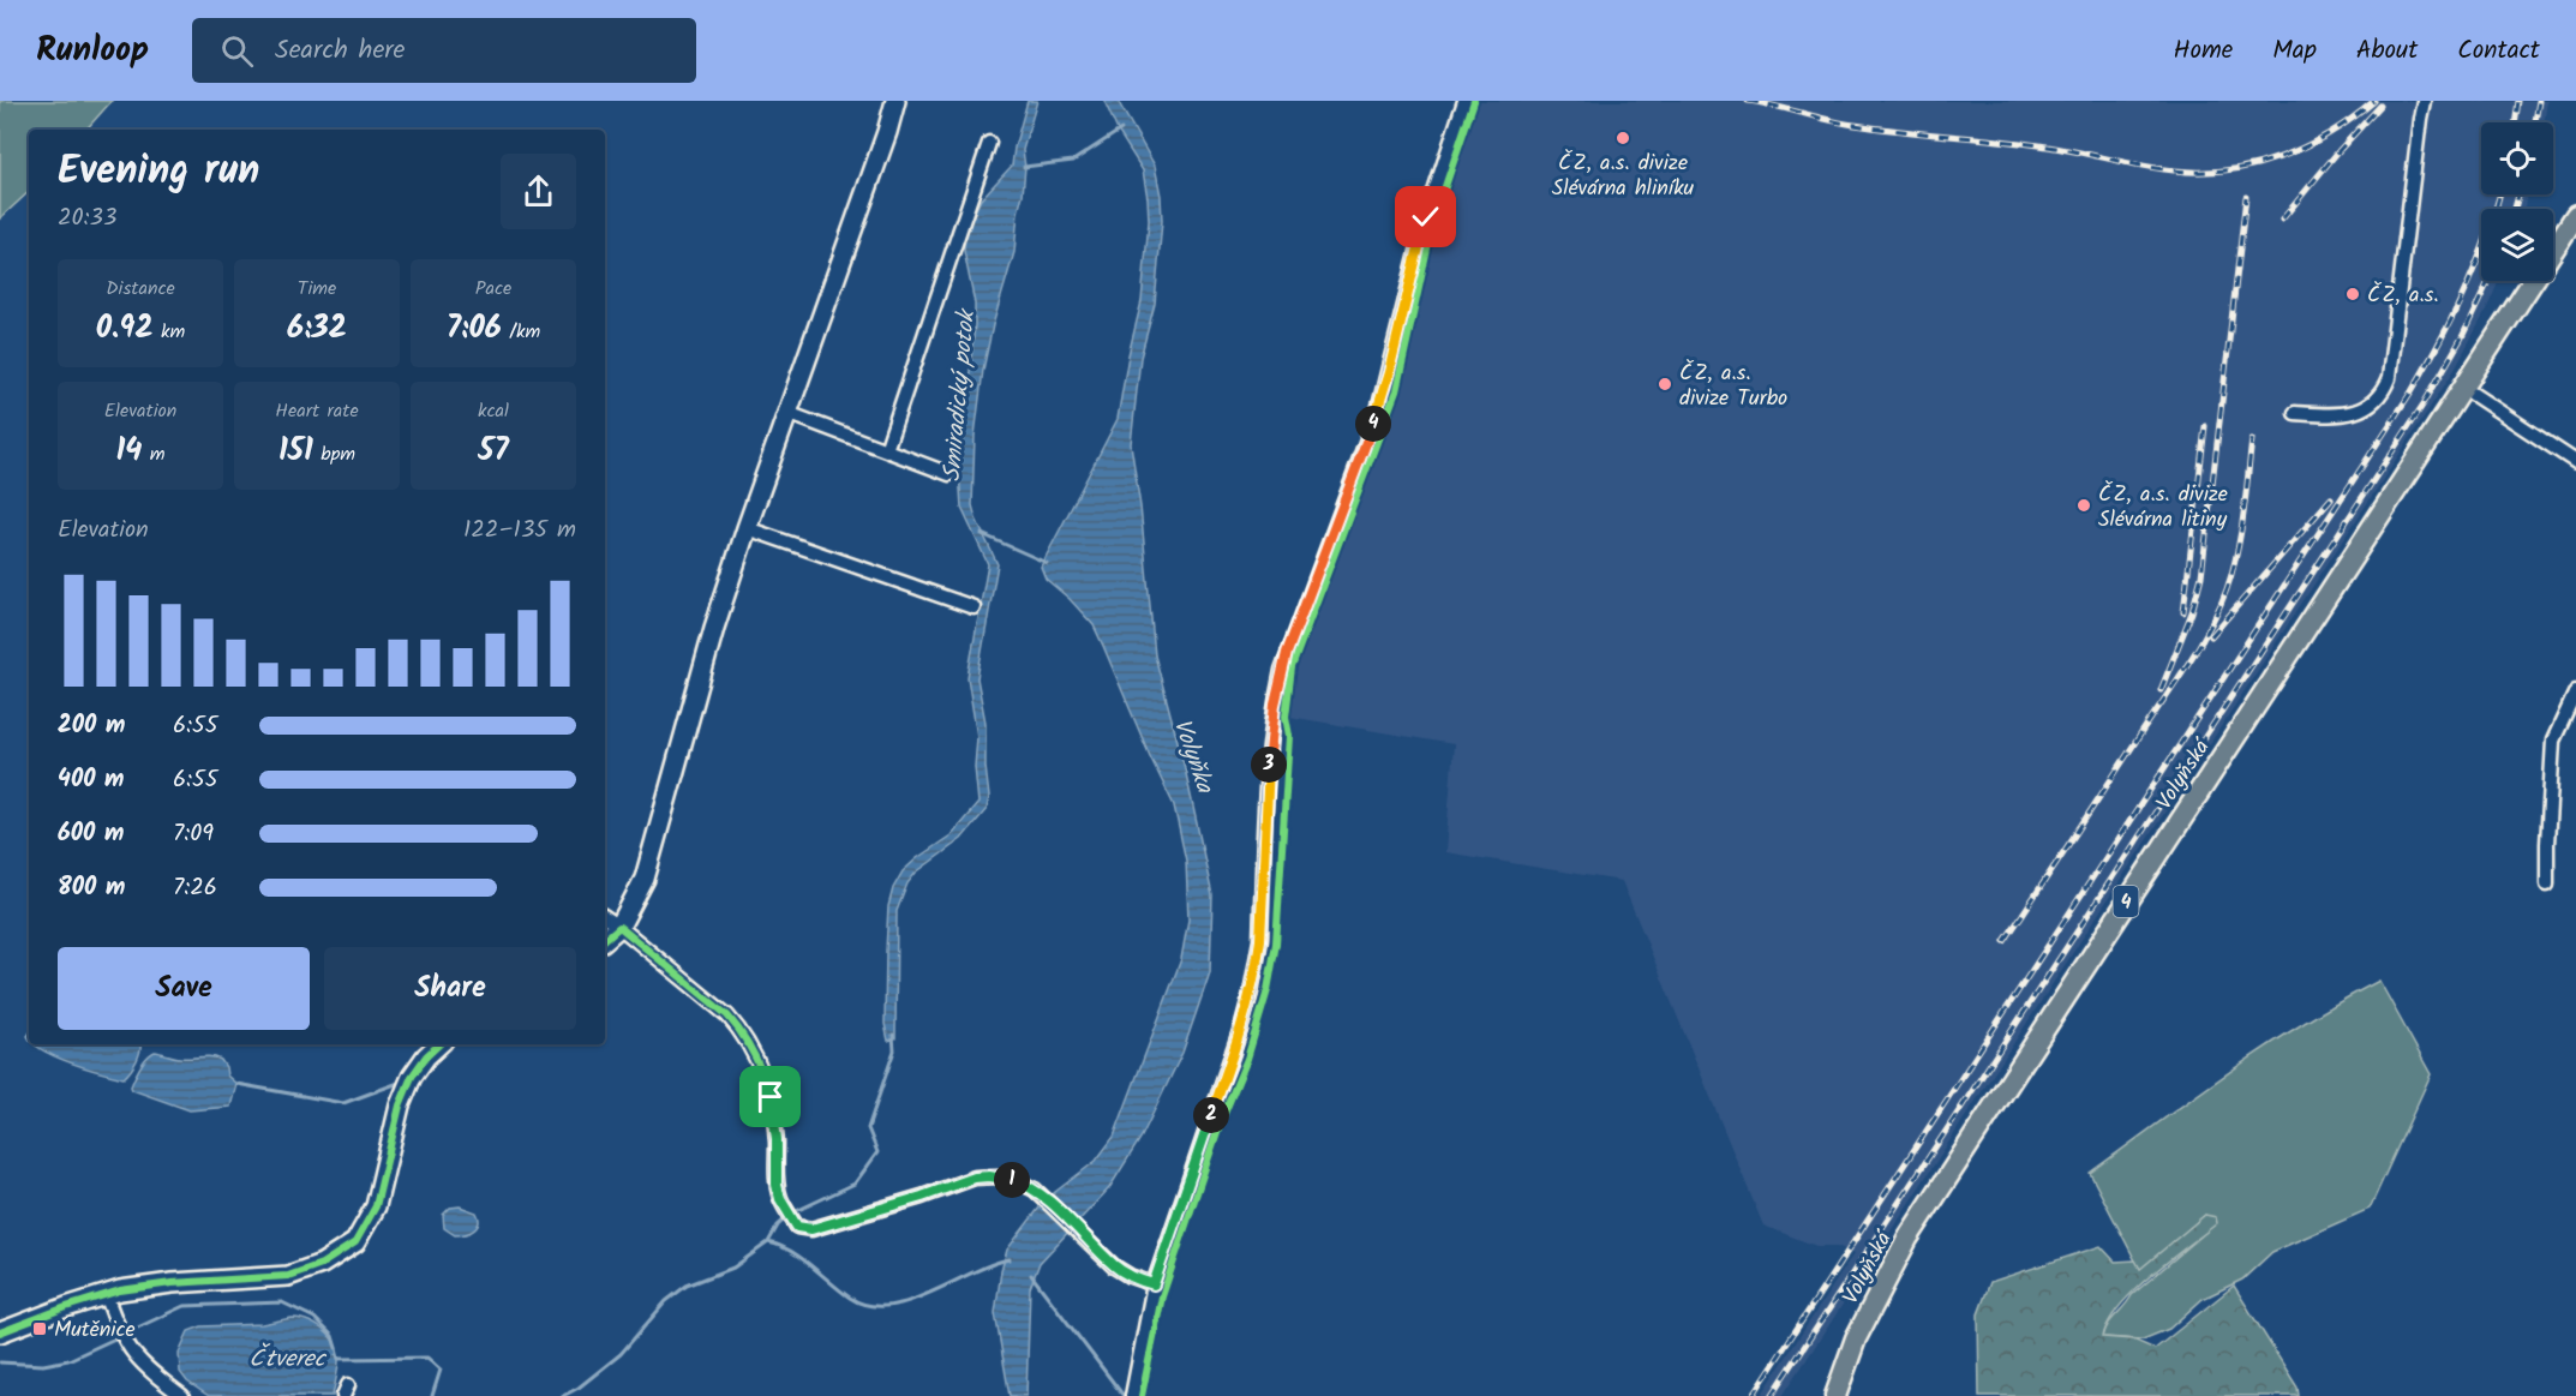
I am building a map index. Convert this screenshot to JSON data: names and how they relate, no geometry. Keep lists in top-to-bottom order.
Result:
{
  "streets": {
    "main road": ["Volyňská", "4"]
  },
  "water": ["Smiradický potok", "Volyňka", "Čtverec"],
  "places": {
    "other": [
      "ČZ, a.s. divize Slévárna hliníku",
      "ČZ, a.s.",
      "ČZ, a.s. divize Turbo",
      "ČZ, a.s. divize Slévárna litiny"
    ],
    "transit": ["Mutěnice"]
  },
  "page": {
    "header": "Runloop",
    "search": "Search here",
    "nav": [
      "Home",
      "Map",
      "About",
      "Contact"
    ],
    "heading": ["Evening run", "20:33"],
    "stats": [
      ["Distance", "0.92 km"],
      ["Time", "6:32"],
      ["Pace", "7:06 /km"],
      ["Elevation", "14 m"],
      ["Heart rate", "151 bpm"],
      ["kcal", "57"]
    ],
    "pins": [
      "4",
      "3",
      "2",
      "1"
    ],
    "chart": ["Elevation", "122–135 m"],
    "list": [
      {
        "name": "200 m",
        "note": "6:55"
      },
      {
        "name": "400 m",
        "note": "6:55"
      },
      {
        "name": "600 m",
        "note": "7:09"
      },
      {
        "name": "800 m",
        "note": "7:26"
      }
    ],
    "buttons": ["Save", "Share"]
  }
}
